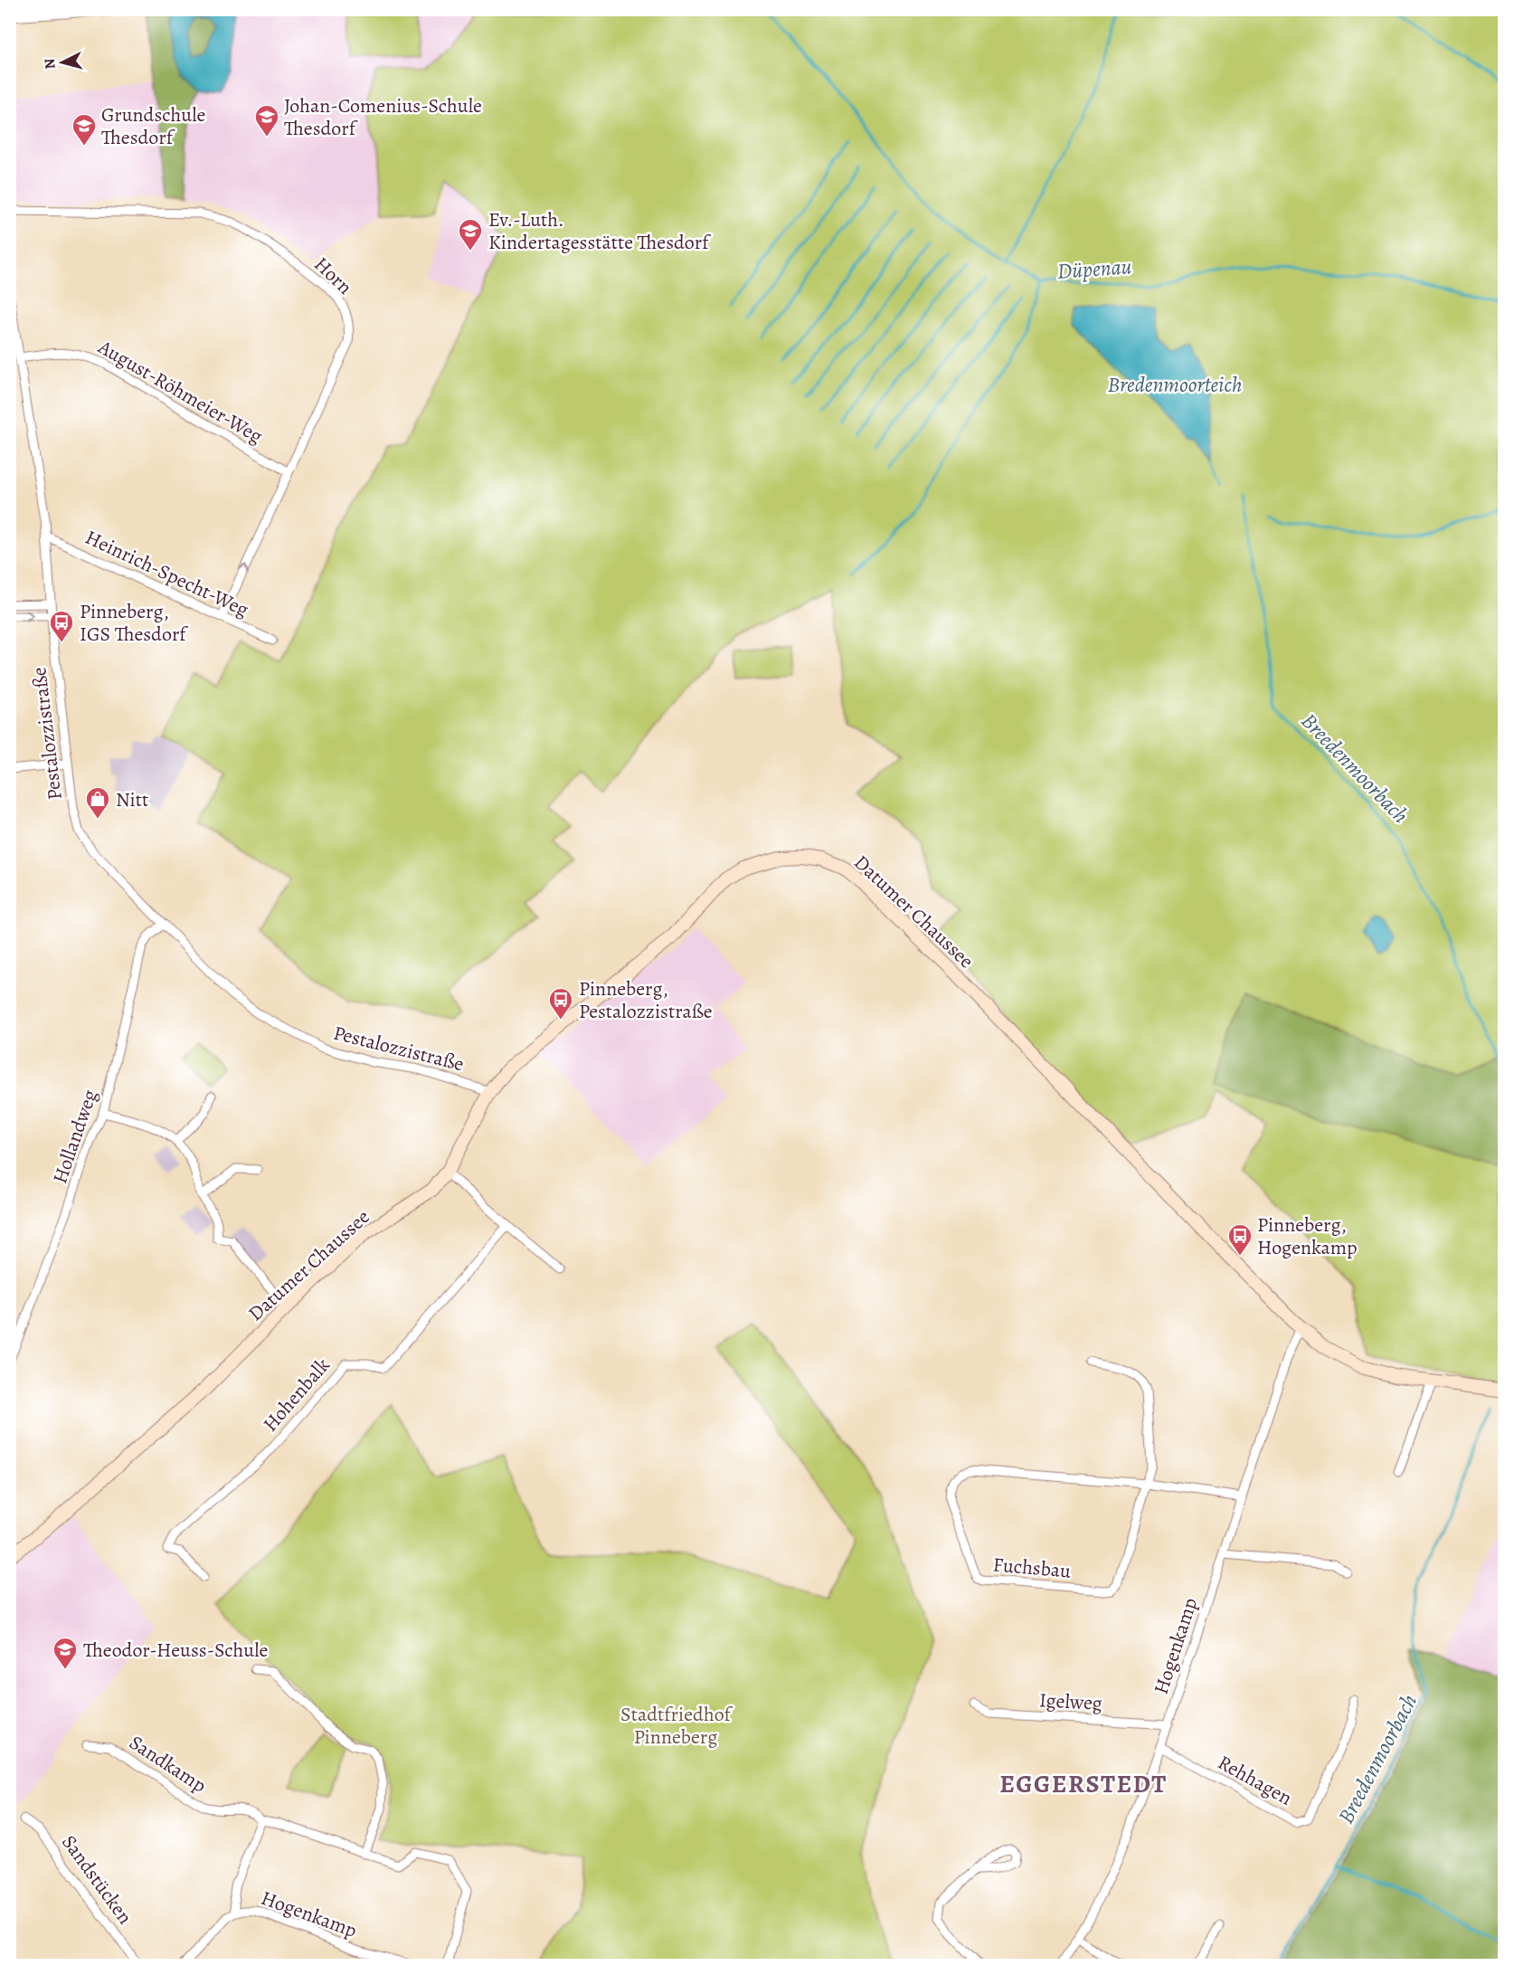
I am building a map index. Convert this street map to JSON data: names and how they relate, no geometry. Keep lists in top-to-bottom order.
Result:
{
  "streets": {
    "street": [
      "Horn",
      "August-Röhmeier-Weg",
      "Heinrich-Specht-Weg",
      "Pestalozzistraße",
      "Datumer Chaussee",
      "Hollandweg",
      "Hohenbalk",
      "Fuchsbau",
      "Hogenkamp",
      "Igelweg",
      "Sandkamp",
      "Rehhagen",
      "Sandstücken"
    ]
  },
  "crossings": [
    ["Horn", "August-Röhmeier-Weg"],
    ["Horn", "Heinrich-Specht-Weg"],
    ["August-Röhmeier-Weg", "Pestalozzistraße"],
    ["Heinrich-Specht-Weg", "Pestalozzistraße"],
    ["Pestalozzistraße", "Datumer Chaussee"],
    ["Pestalozzistraße", "Hollandweg"],
    ["Datumer Chaussee", "Hogenkamp"],
    ["Fuchsbau", "Hogenkamp"],
    ["Hogenkamp", "Igelweg"],
    ["Hogenkamp", "Rehhagen"]
  ],
  "districts": ["EGGERSTEDT"],
  "water": ["Düpenau", "Bredenmoorteich", "Breedenmoorbach"],
  "parks": ["Stadtfriedhof Pinneberg"],
  "places": {
    "school or university": [
      "Johan-Comenius-Schule Thesdorf",
      "Grundschule Thesdorf",
      "Ev.-Luth. Kindertagesstätte Thesdorf",
      "Theodor-Heuss-Schule"
    ],
    "bus stop": ["Pinneberg, IGS Thesdorf", "Pinneberg, Pestalozzistraße", "Pinneberg, Hogenkamp"],
    "shop": ["Nitt"]
  },
  "north": "left"
}
